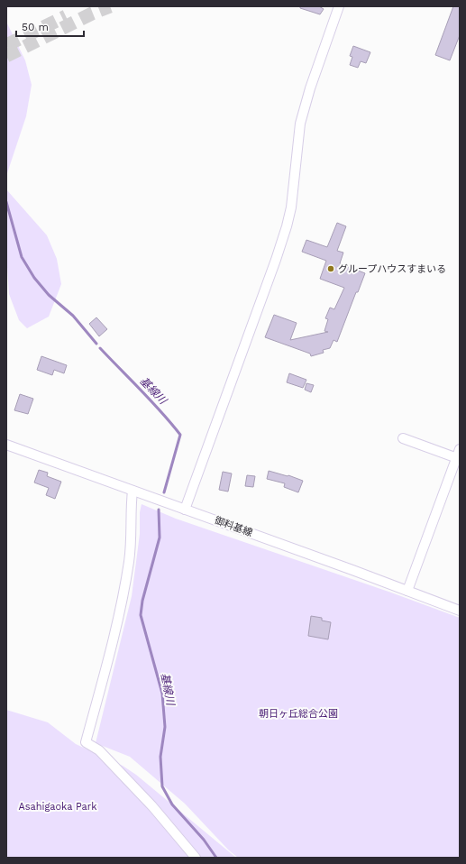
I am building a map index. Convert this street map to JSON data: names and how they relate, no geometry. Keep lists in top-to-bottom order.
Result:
{
  "streets": {
    "street": ["御料基線"]
  },
  "water": ["基線川"],
  "parks": ["朝日ヶ丘総合公園", "Asahigaoka Park"],
  "places": ["グループハウスすまいる"],
  "scale_bar": "50 m"
}
